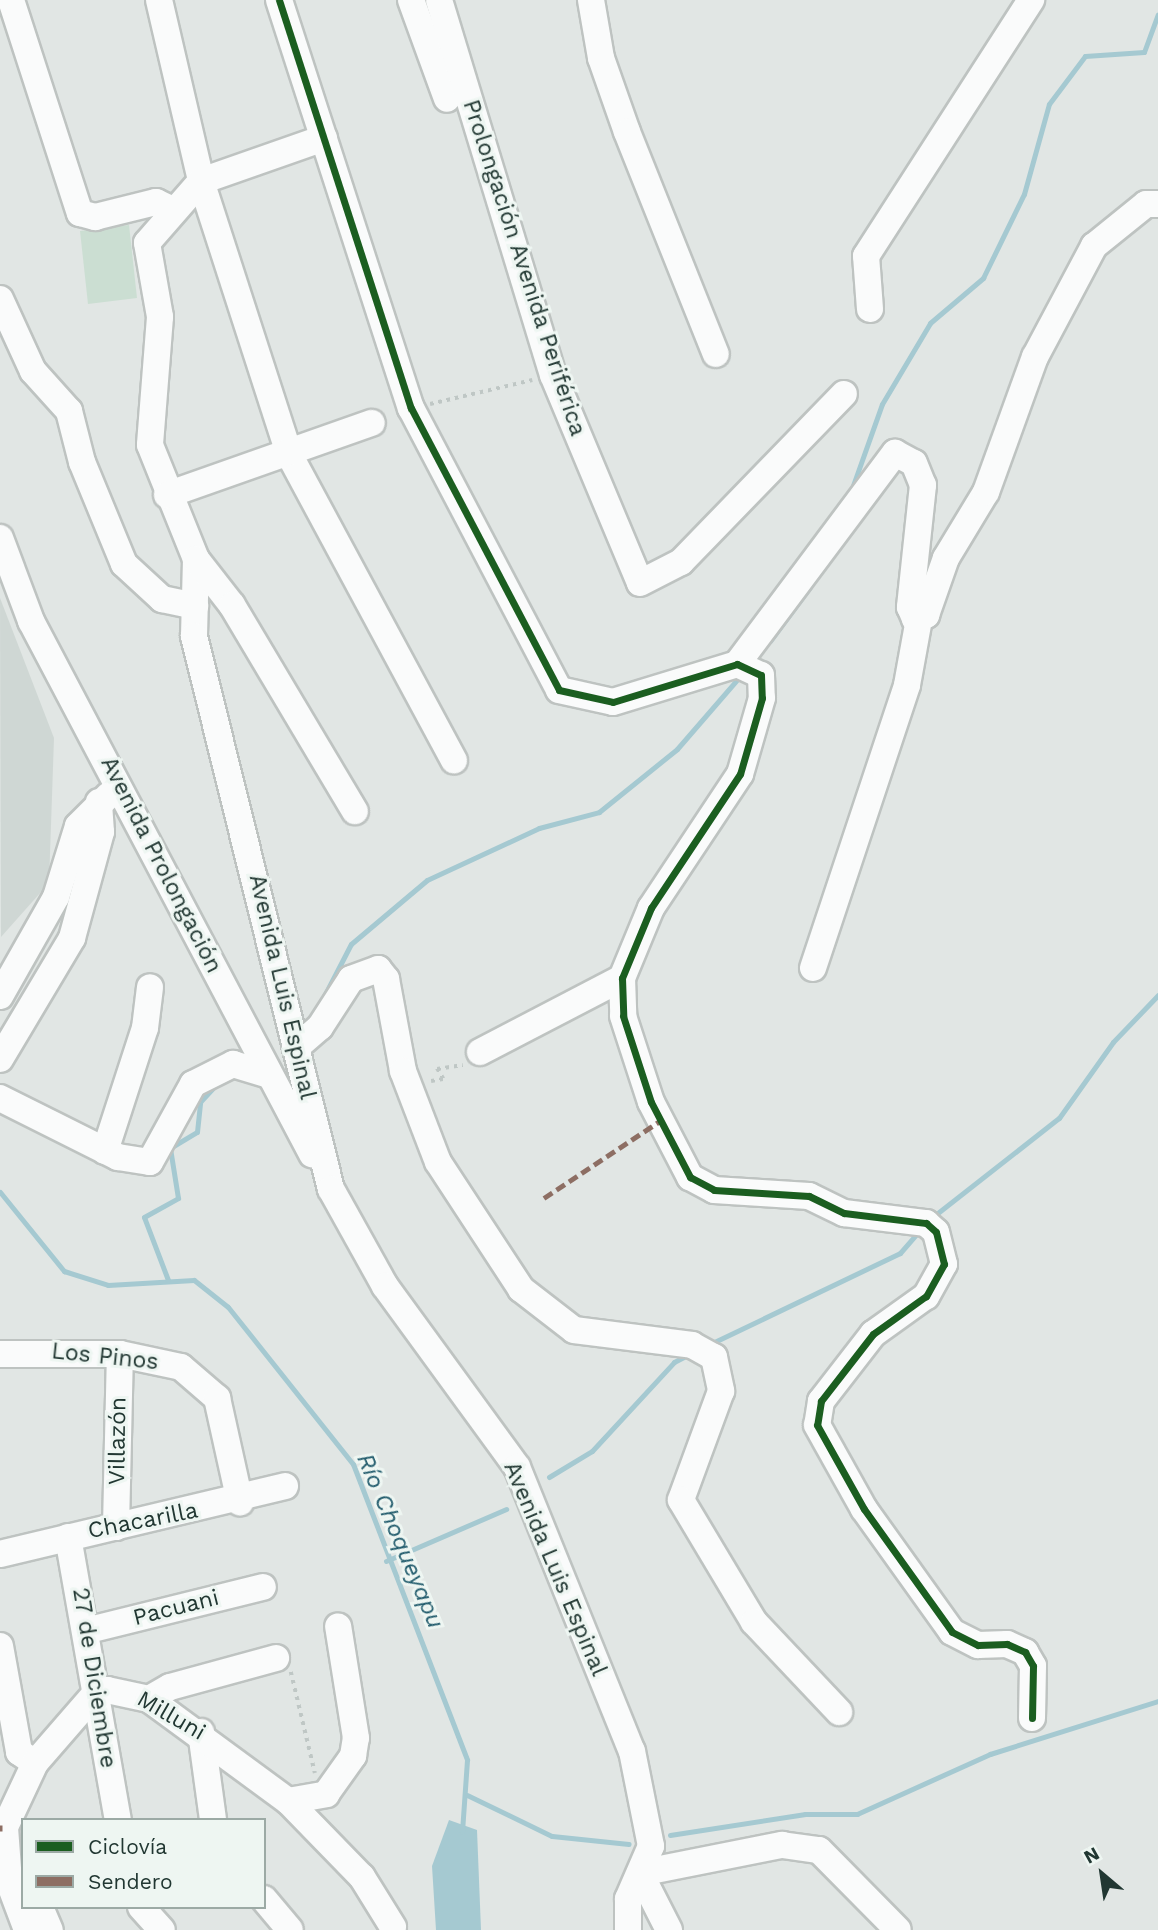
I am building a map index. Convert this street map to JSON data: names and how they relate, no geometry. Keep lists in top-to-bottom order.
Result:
{
  "streets": {
    "street": [
      "Prolongación Avenida Periférica",
      "Avenida Prolongación",
      "Avenida Luis Espinal",
      "Los Pinos",
      "Villazón",
      "Chacarilla",
      "Pacuani",
      "27 de Diciembre",
      "Milluni"
    ]
  },
  "crossings": [
    ["Avenida Prolongación", "Avenida Luis Espinal"],
    ["Los Pinos", "Villazón"],
    ["Los Pinos", "Chacarilla"],
    ["Villazón", "Chacarilla"],
    ["Chacarilla", "27 de Diciembre"],
    ["Pacuani", "27 de Diciembre"],
    ["27 de Diciembre", "Milluni"]
  ],
  "water": ["Río Choqueyapu"],
  "legend": ["Ciclovía", "Sendero"],
  "north": "top left"
}
